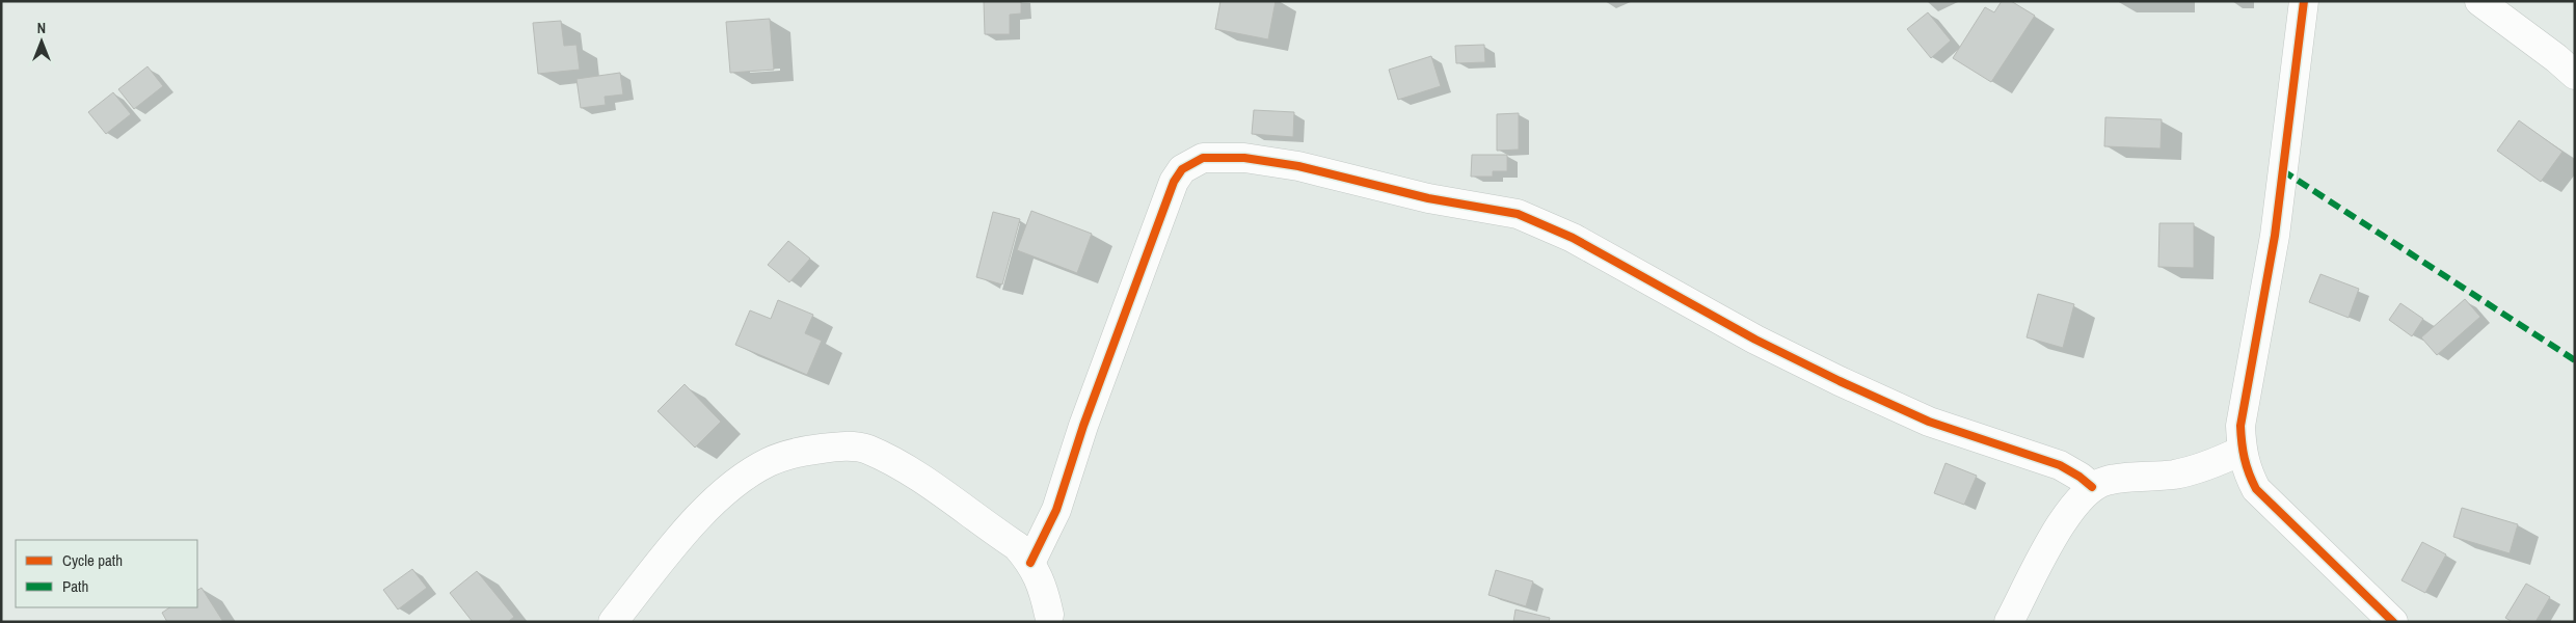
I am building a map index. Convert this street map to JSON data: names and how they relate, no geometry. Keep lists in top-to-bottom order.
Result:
{
  "legend": ["Cycle path", "Path"],
  "north": "top"
}
